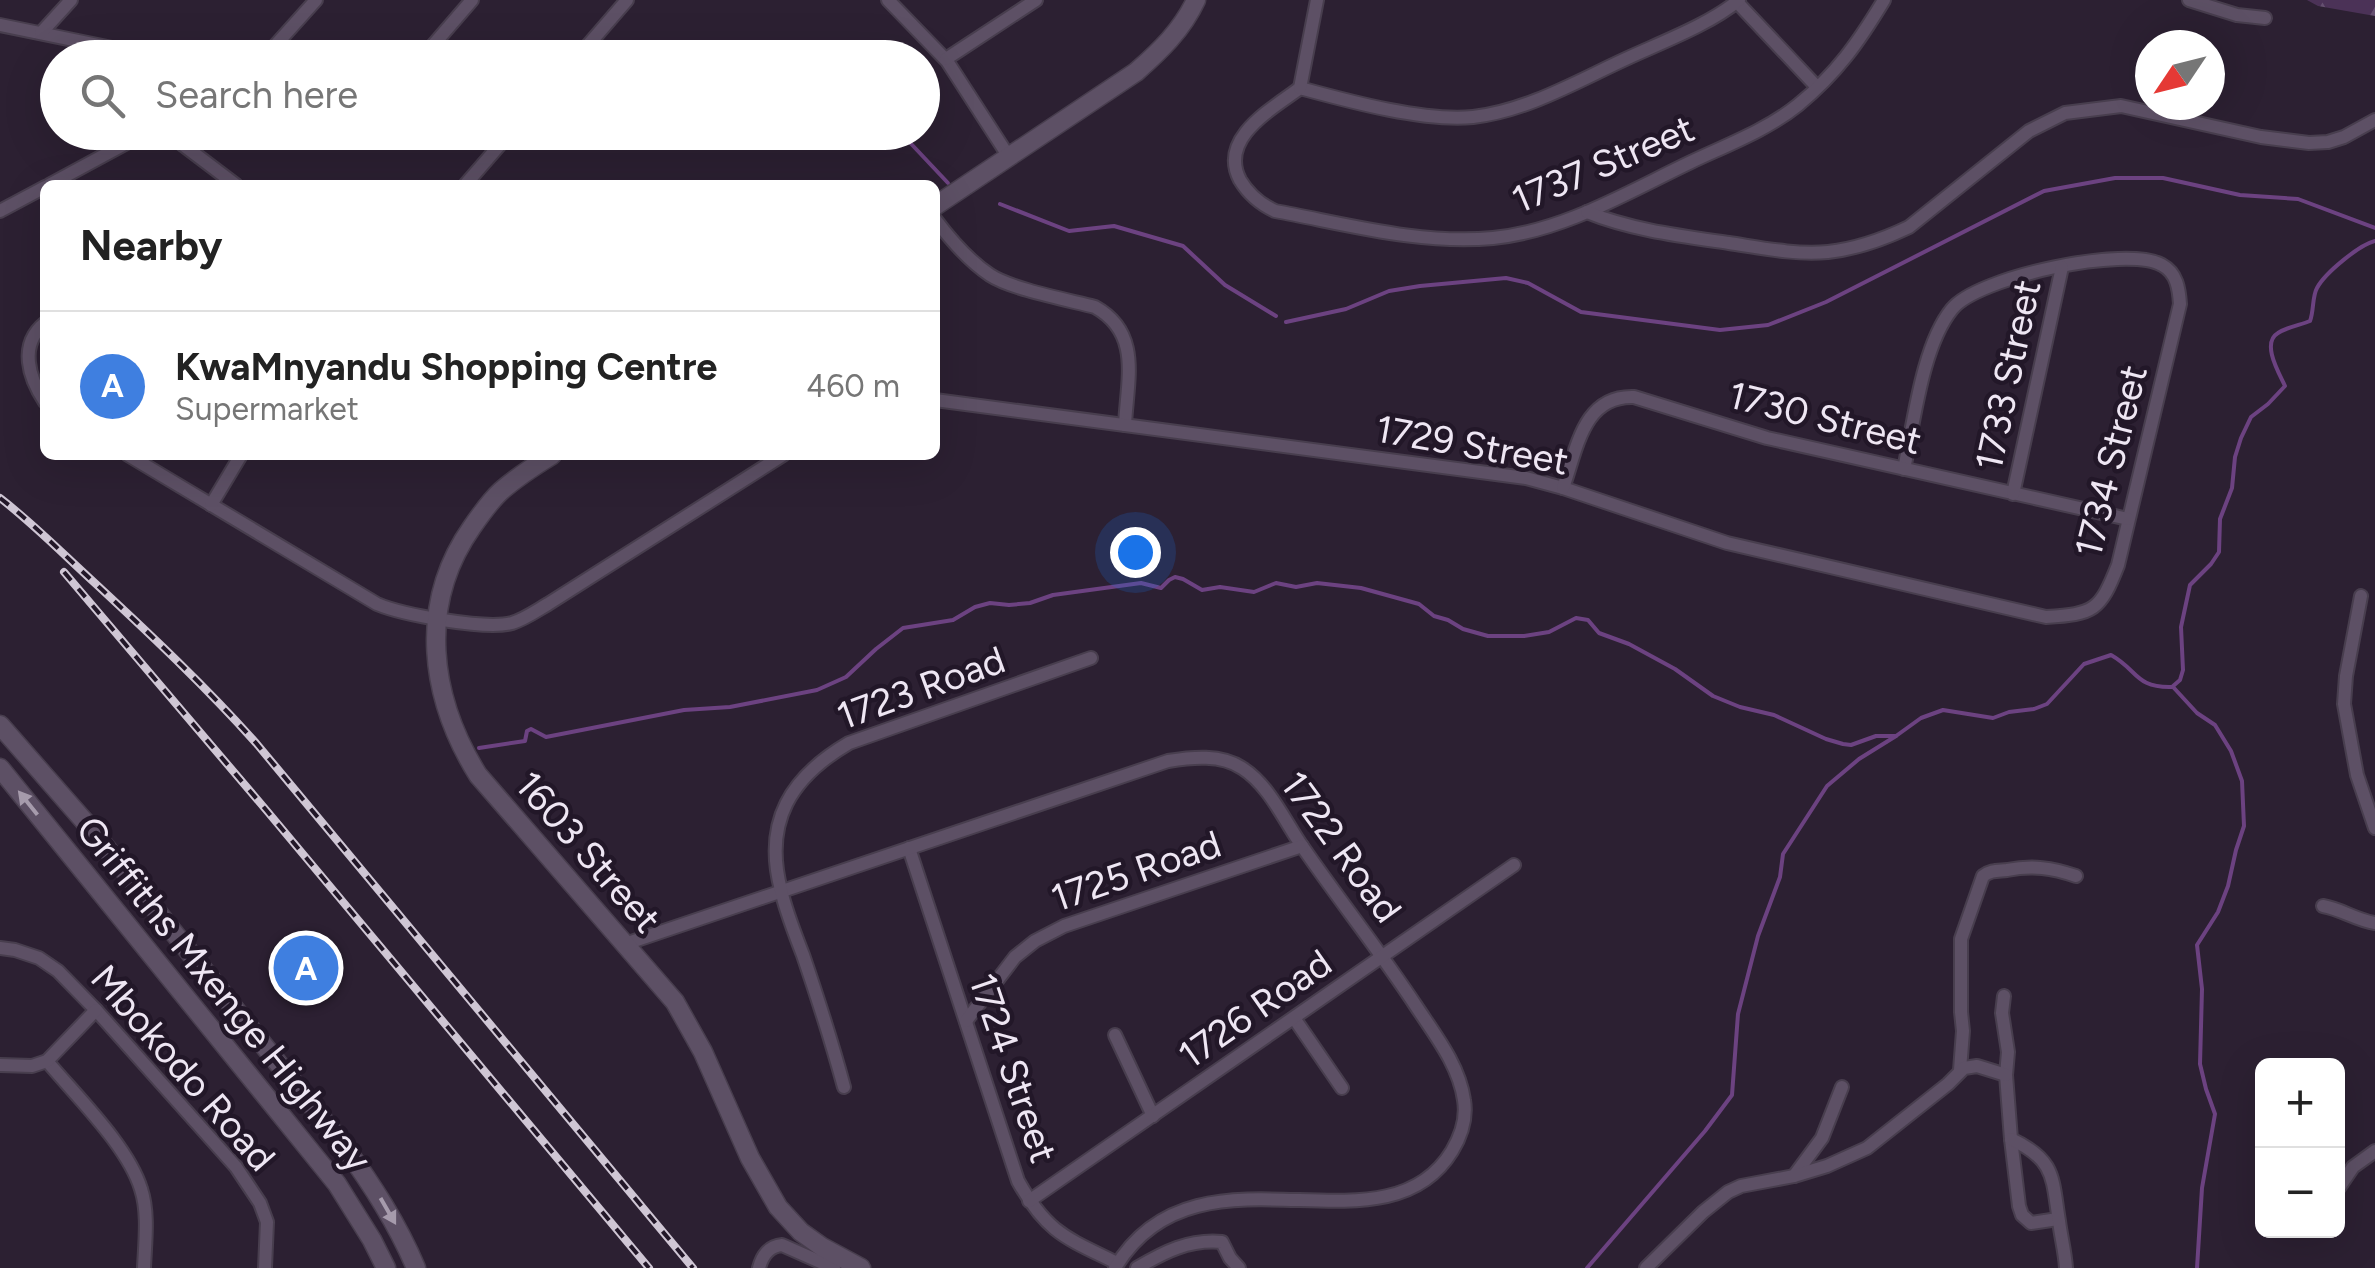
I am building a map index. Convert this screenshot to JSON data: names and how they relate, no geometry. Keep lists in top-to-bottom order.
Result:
{
  "streets": {
    "street": [
      "1737 Street",
      "1733 Street",
      "1730 Street",
      "1729 Street",
      "1734 Street",
      "1723 Road",
      "1722 Road",
      "1603 Street",
      "1725 Road",
      "Griffiths Mxenge Highway",
      "1726 Road",
      "Mbokodo Road",
      "1724 Street"
    ]
  },
  "crossings": [
    ["1733 Street", "1730 Street"],
    ["1733 Street", "1734 Street"],
    ["1730 Street", "1729 Street"],
    ["1730 Street", "1734 Street"],
    ["1729 Street", "1734 Street"],
    ["1723 Road", "1722 Road"],
    ["1722 Road", "1603 Street"],
    ["1722 Road", "1725 Road"],
    ["1722 Road", "1726 Road"],
    ["1722 Road", "1724 Street"],
    ["1725 Road", "1724 Street"],
    ["1726 Road", "1724 Street"]
  ],
  "north": "bottom left",
  "page": {
    "search": "Search here",
    "heading": "Nearby",
    "list": [
      {
        "mark": "A",
        "name": "KwaMnyandu Shopping Centre",
        "note": "Supermarket",
        "value": "460 m"
      }
    ],
    "pins": "A",
    "map_buttons": ["+", "−"]
  }
}
